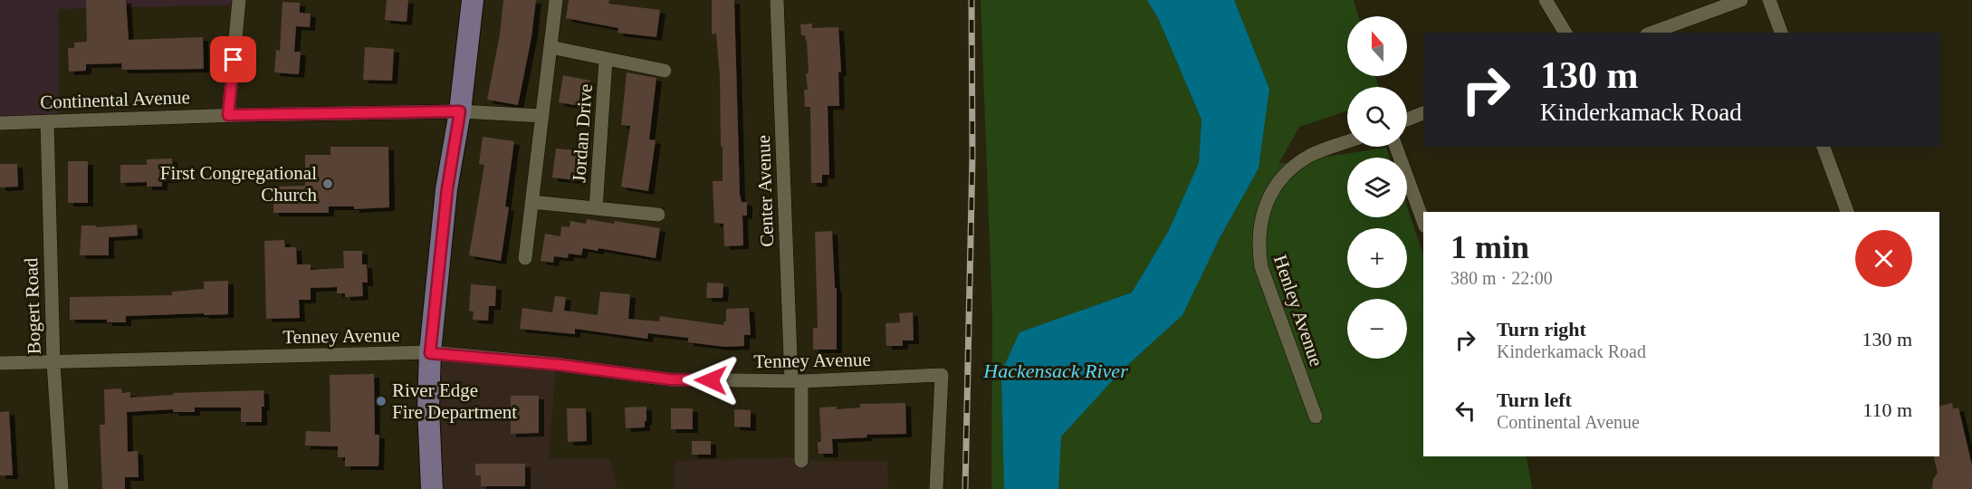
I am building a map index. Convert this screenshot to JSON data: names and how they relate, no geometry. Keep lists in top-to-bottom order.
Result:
{
  "streets": {
    "street": [
      "Continental Avenue",
      "Jordan Drive",
      "Center Avenue",
      "Bogert Road",
      "Henley Avenue",
      "Tenney Avenue"
    ]
  },
  "crossings": [
    ["Continental Avenue", "Bogert Road"],
    ["Center Avenue", "Tenney Avenue"],
    ["Bogert Road", "Tenney Avenue"]
  ],
  "water": ["Hackensack River"],
  "places": ["First Congregational Church", "River Edge Fire Department"],
  "north": "top",
  "page": {
    "map_buttons": ["+", "−"],
    "turn": ["130 m", "Kinderkamack Road"],
    "heading": ["1 min", "380 m · 22:00"],
    "list": [
      {
        "name": "Turn right",
        "note": "Kinderkamack Road",
        "value": "130 m"
      },
      {
        "name": "Turn left",
        "note": "Continental Avenue",
        "value": "110 m"
      }
    ]
  }
}
